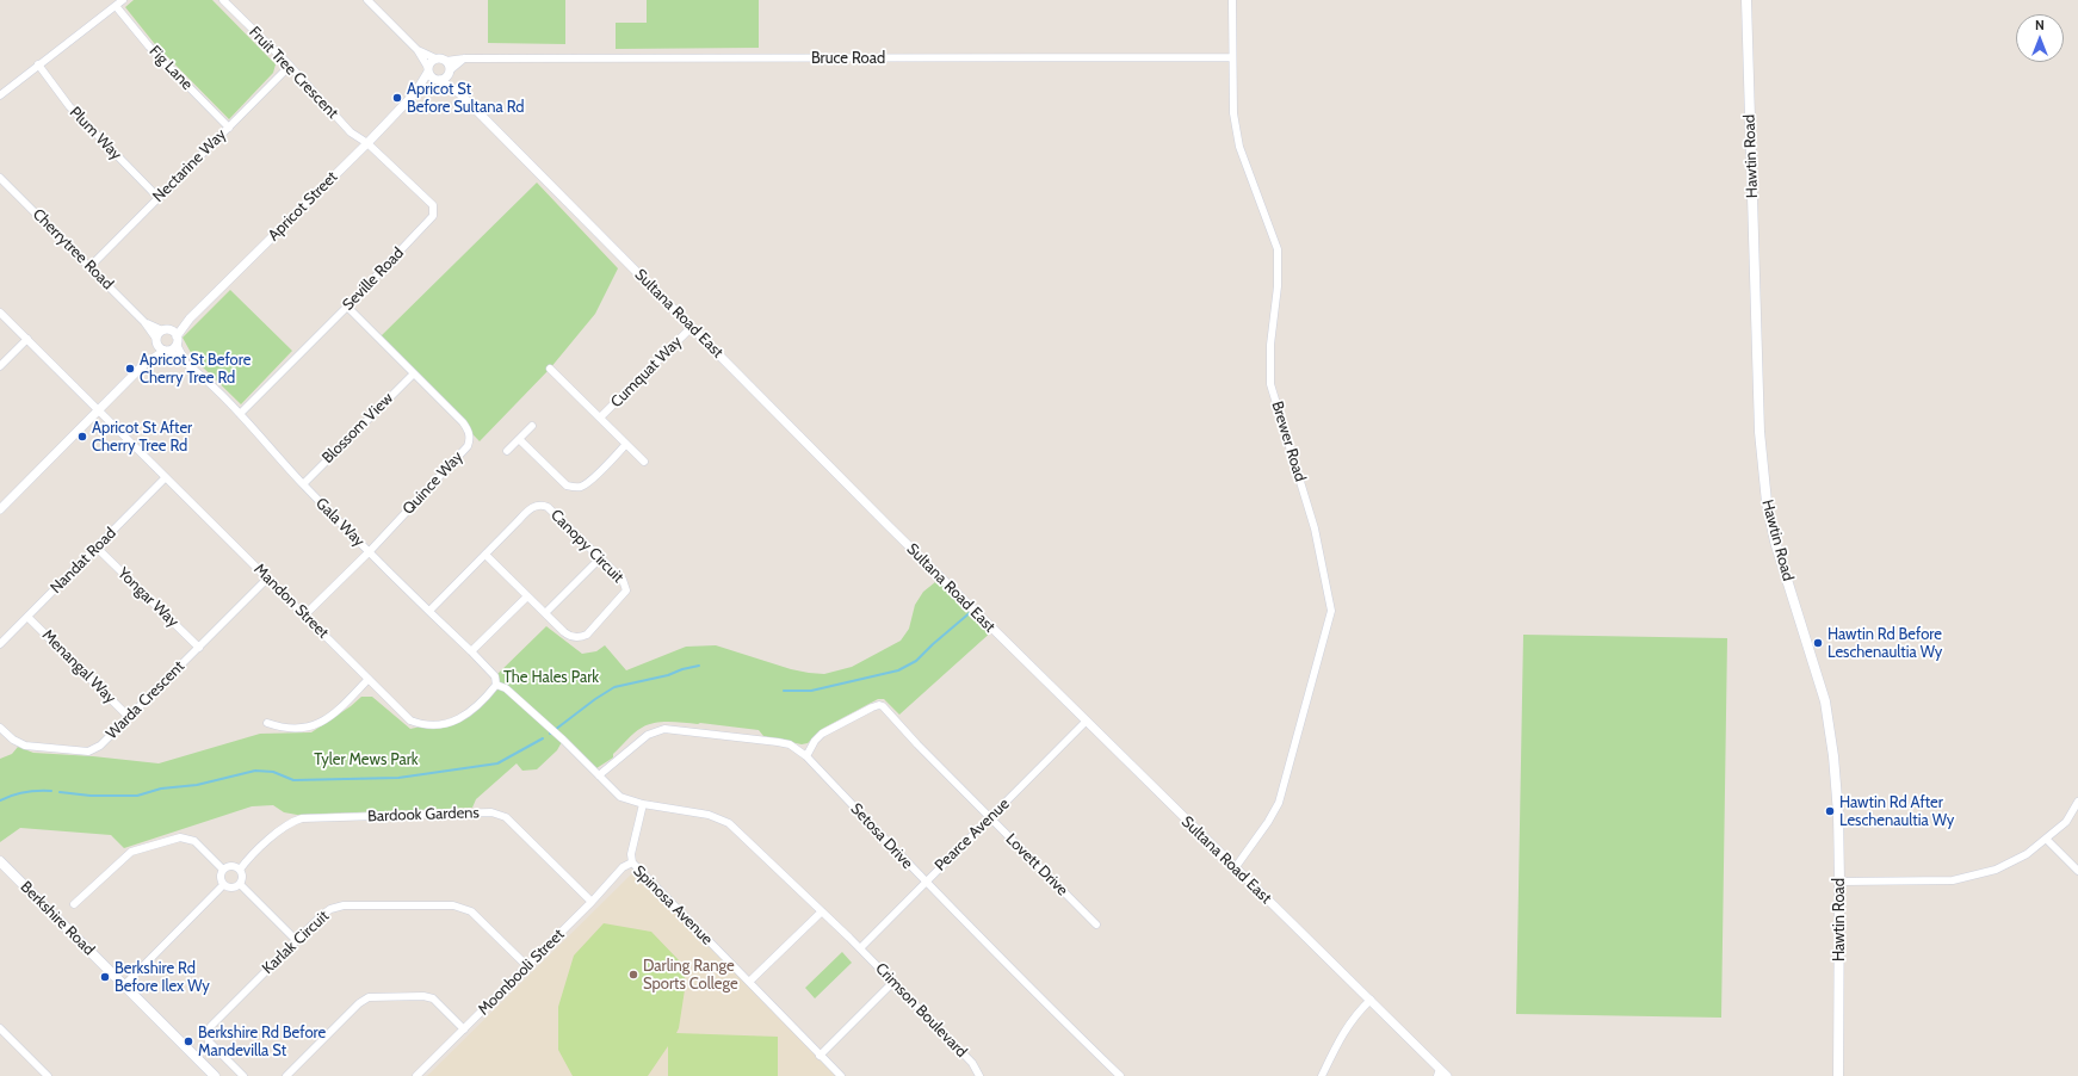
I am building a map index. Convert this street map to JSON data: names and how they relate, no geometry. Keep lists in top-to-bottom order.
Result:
{
  "streets": {
    "main road": ["Hawtin Road", "Berkshire Road"],
    "street": [
      "Bruce Road",
      "Fig Lane",
      "Fruit Tree Crescent",
      "Plum Way",
      "Nectarine Way",
      "Apricot Street",
      "Cherrytree Road",
      "Seville Road",
      "Sultana Road East",
      "Cumquat Way",
      "Blossom View",
      "Brewer Road",
      "Quince Way",
      "Gala Way",
      "Canopy Circuit",
      "Nandat Road",
      "Yongar Way",
      "Mandon Street",
      "Menangal Way",
      "Warda Crescent",
      "Bardook Gardens",
      "Pearce Avenue",
      "Setosa Drive",
      "Lovett Drive",
      "Spinosa Avenue",
      "Karlak Circuit",
      "Moonbooli Street",
      "Crimson Boulevard"
    ]
  },
  "crossings": [
    ["Bruce Road", "Apricot Street"],
    ["Bruce Road", "Sultana Road East"],
    ["Bruce Road", "Brewer Road"],
    ["Fig Lane", "Nectarine Way"],
    ["Fruit Tree Crescent", "Nectarine Way"],
    ["Fruit Tree Crescent", "Apricot Street"],
    ["Fruit Tree Crescent", "Seville Road"],
    ["Plum Way", "Nectarine Way"],
    ["Nectarine Way", "Cherrytree Road"],
    ["Apricot Street", "Cherrytree Road"],
    ["Apricot Street", "Seville Road"],
    ["Apricot Street", "Sultana Road East"],
    ["Seville Road", "Quince Way"],
    ["Seville Road", "Gala Way"],
    ["Sultana Road East", "Cumquat Way"],
    ["Sultana Road East", "Brewer Road"],
    ["Sultana Road East", "Pearce Avenue"],
    ["Blossom View", "Quince Way"],
    ["Blossom View", "Gala Way"],
    ["Quince Way", "Gala Way"],
    ["Quince Way", "Mandon Street"],
    ["Gala Way", "Canopy Circuit"],
    ["Gala Way", "Mandon Street"],
    ["Gala Way", "Setosa Drive"],
    ["Nandat Road", "Yongar Way"],
    ["Nandat Road", "Mandon Street"],
    ["Nandat Road", "Menangal Way"],
    ["Yongar Way", "Warda Crescent"],
    ["Mandon Street", "Warda Crescent"],
    ["Menangal Way", "Warda Crescent"],
    ["Bardook Gardens", "Moonbooli Street"],
    ["Pearce Avenue", "Setosa Drive"],
    ["Pearce Avenue", "Lovett Drive"],
    ["Pearce Avenue", "Crimson Boulevard"],
    ["Setosa Drive", "Lovett Drive"],
    ["Spinosa Avenue", "Moonbooli Street"],
    ["Karlak Circuit", "Moonbooli Street"]
  ],
  "parks": ["The Hales Park", "Tyler Mews Park"],
  "places": [
    "Apricot St Before Sultana Rd",
    "Apricot St Before Cherry Tree Rd",
    "Apricot St After Cherry Tree Rd",
    "Hawtin Rd Before Leschenaultia Wy",
    "Hawtin Rd After Leschenaultia Wy",
    "Darling Range Sports College",
    "Berkshire Rd Before Ilex Wy",
    "Berkshire Rd Before Mandevilla St"
  ],
  "north": "top"
}
